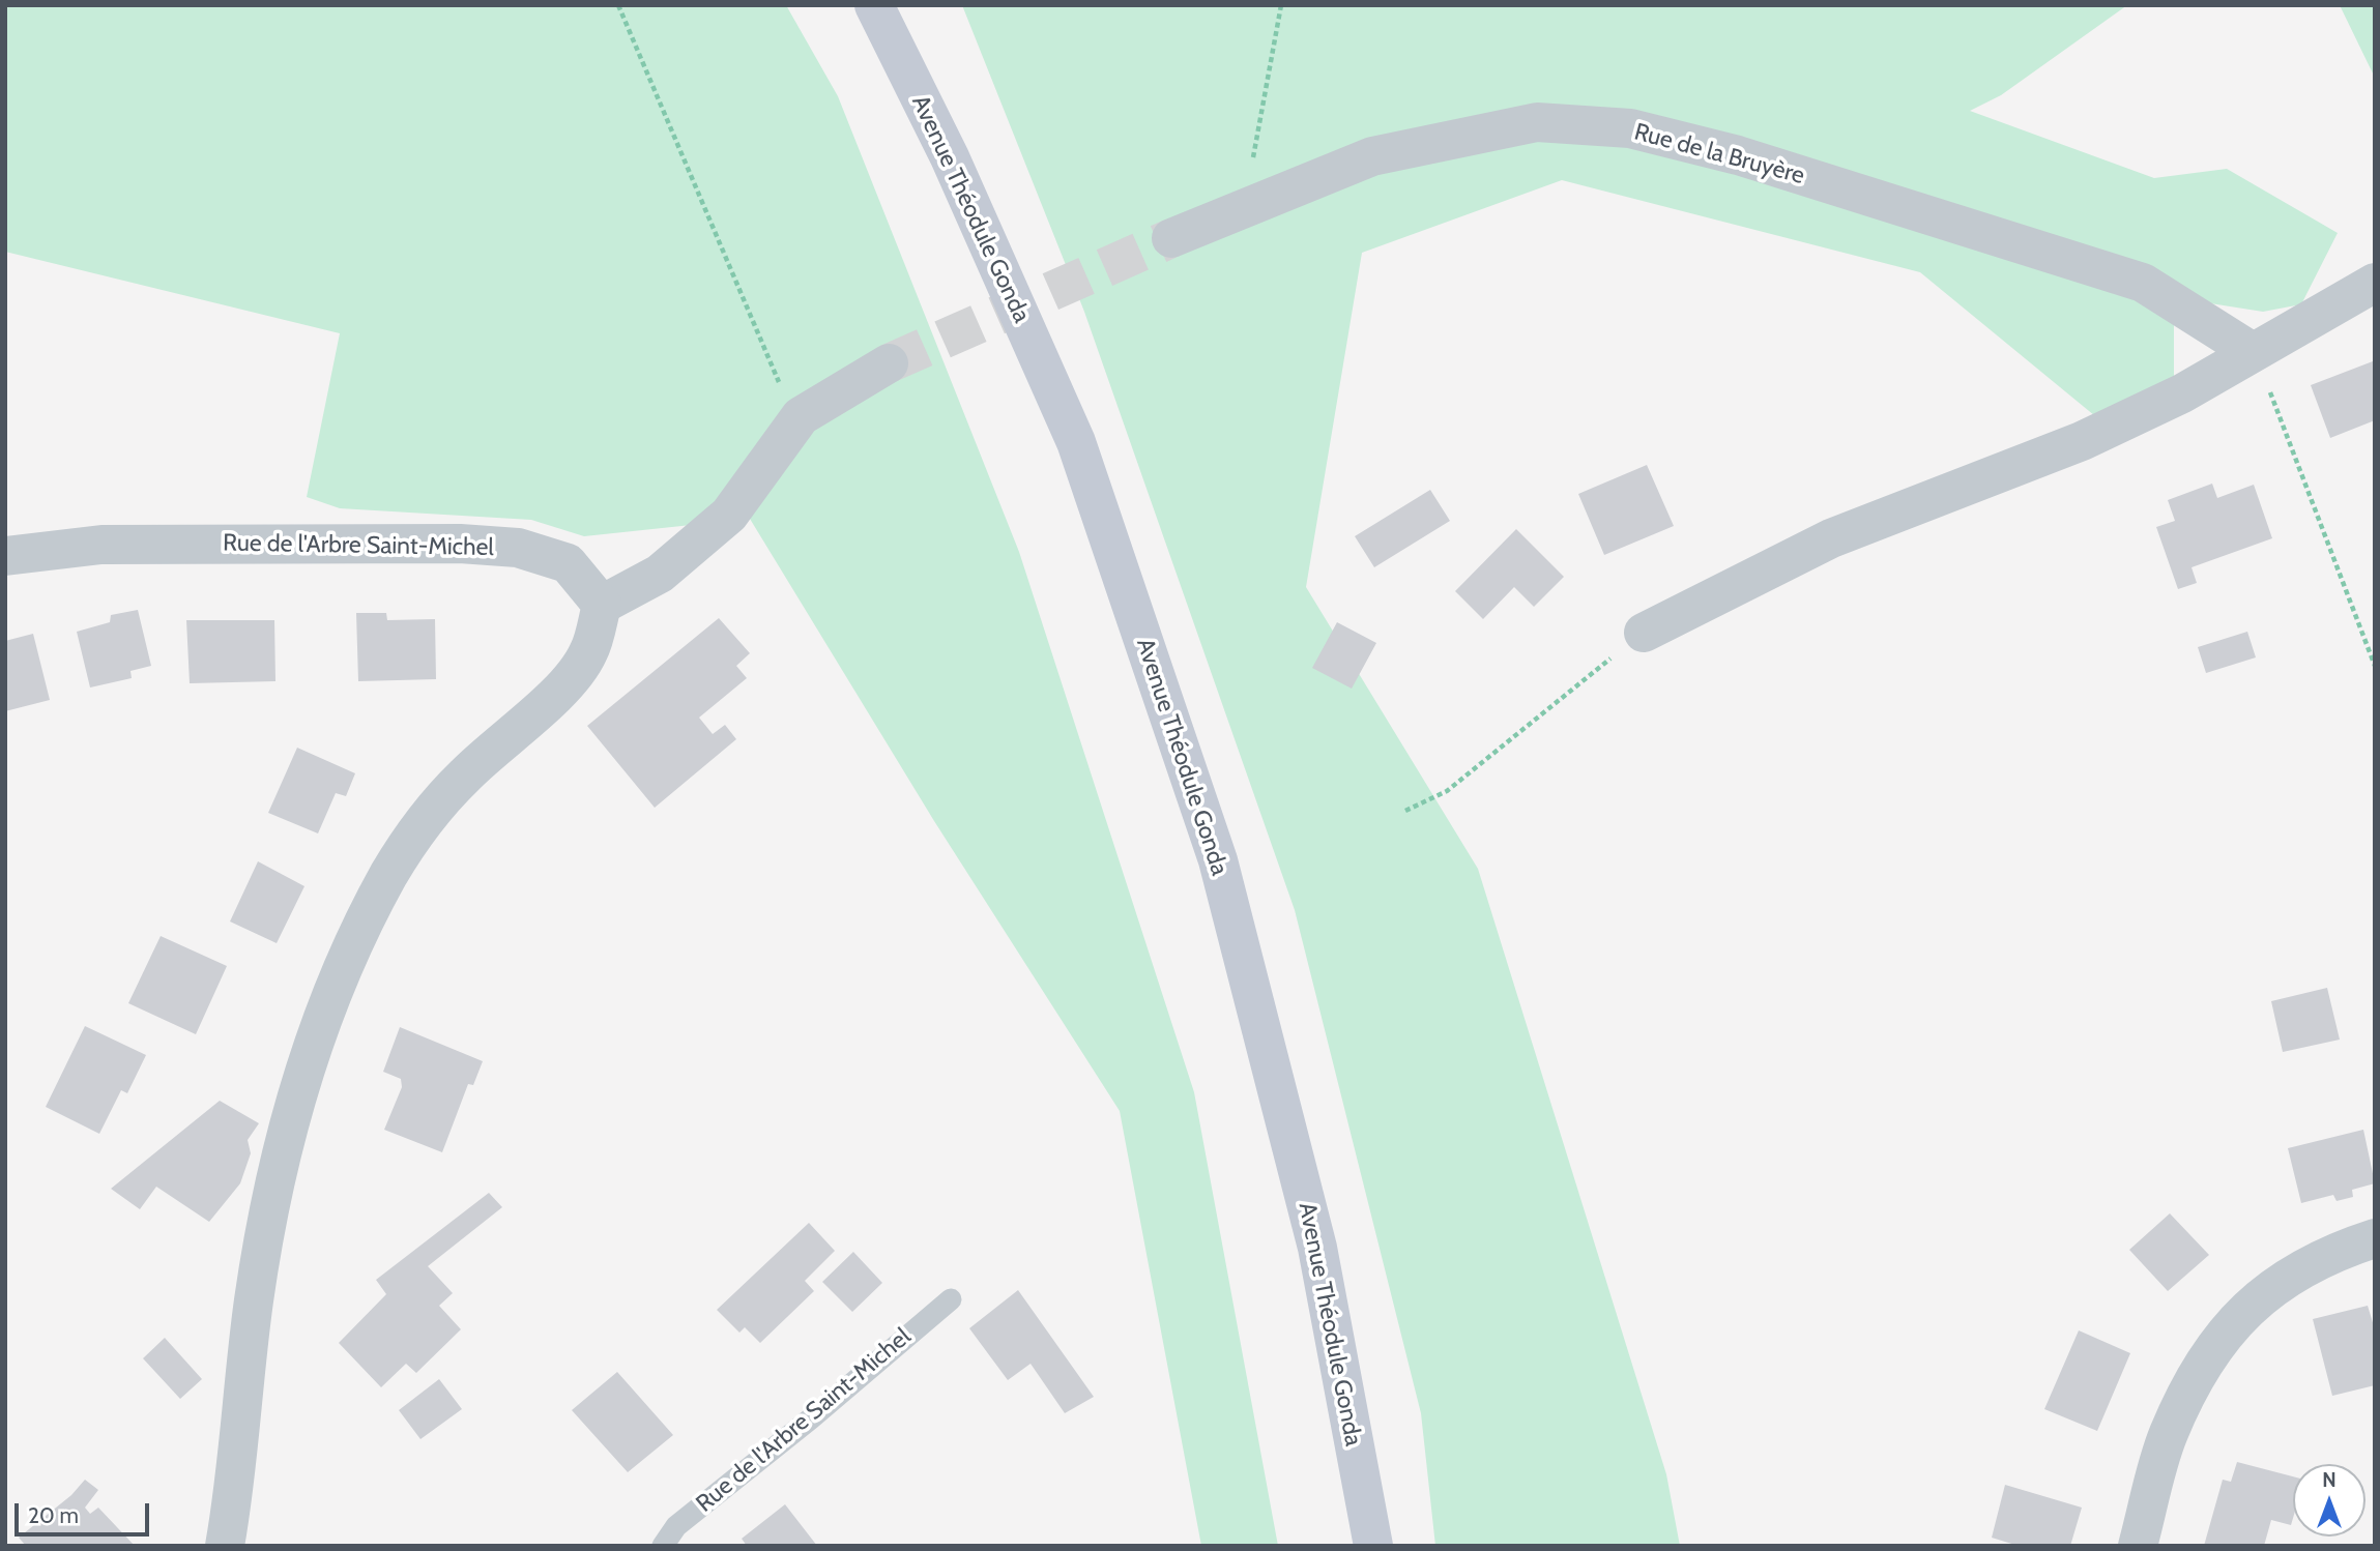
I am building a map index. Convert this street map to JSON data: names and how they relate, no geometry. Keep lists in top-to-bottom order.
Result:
{
  "streets": {
    "main road": ["Avenue Théodule Gonda"],
    "street": ["Rue de la Bruyère", "Rue de l'Arbre Saint-Michel"]
  },
  "scale_bar": "20 m",
  "north": "top"
}
